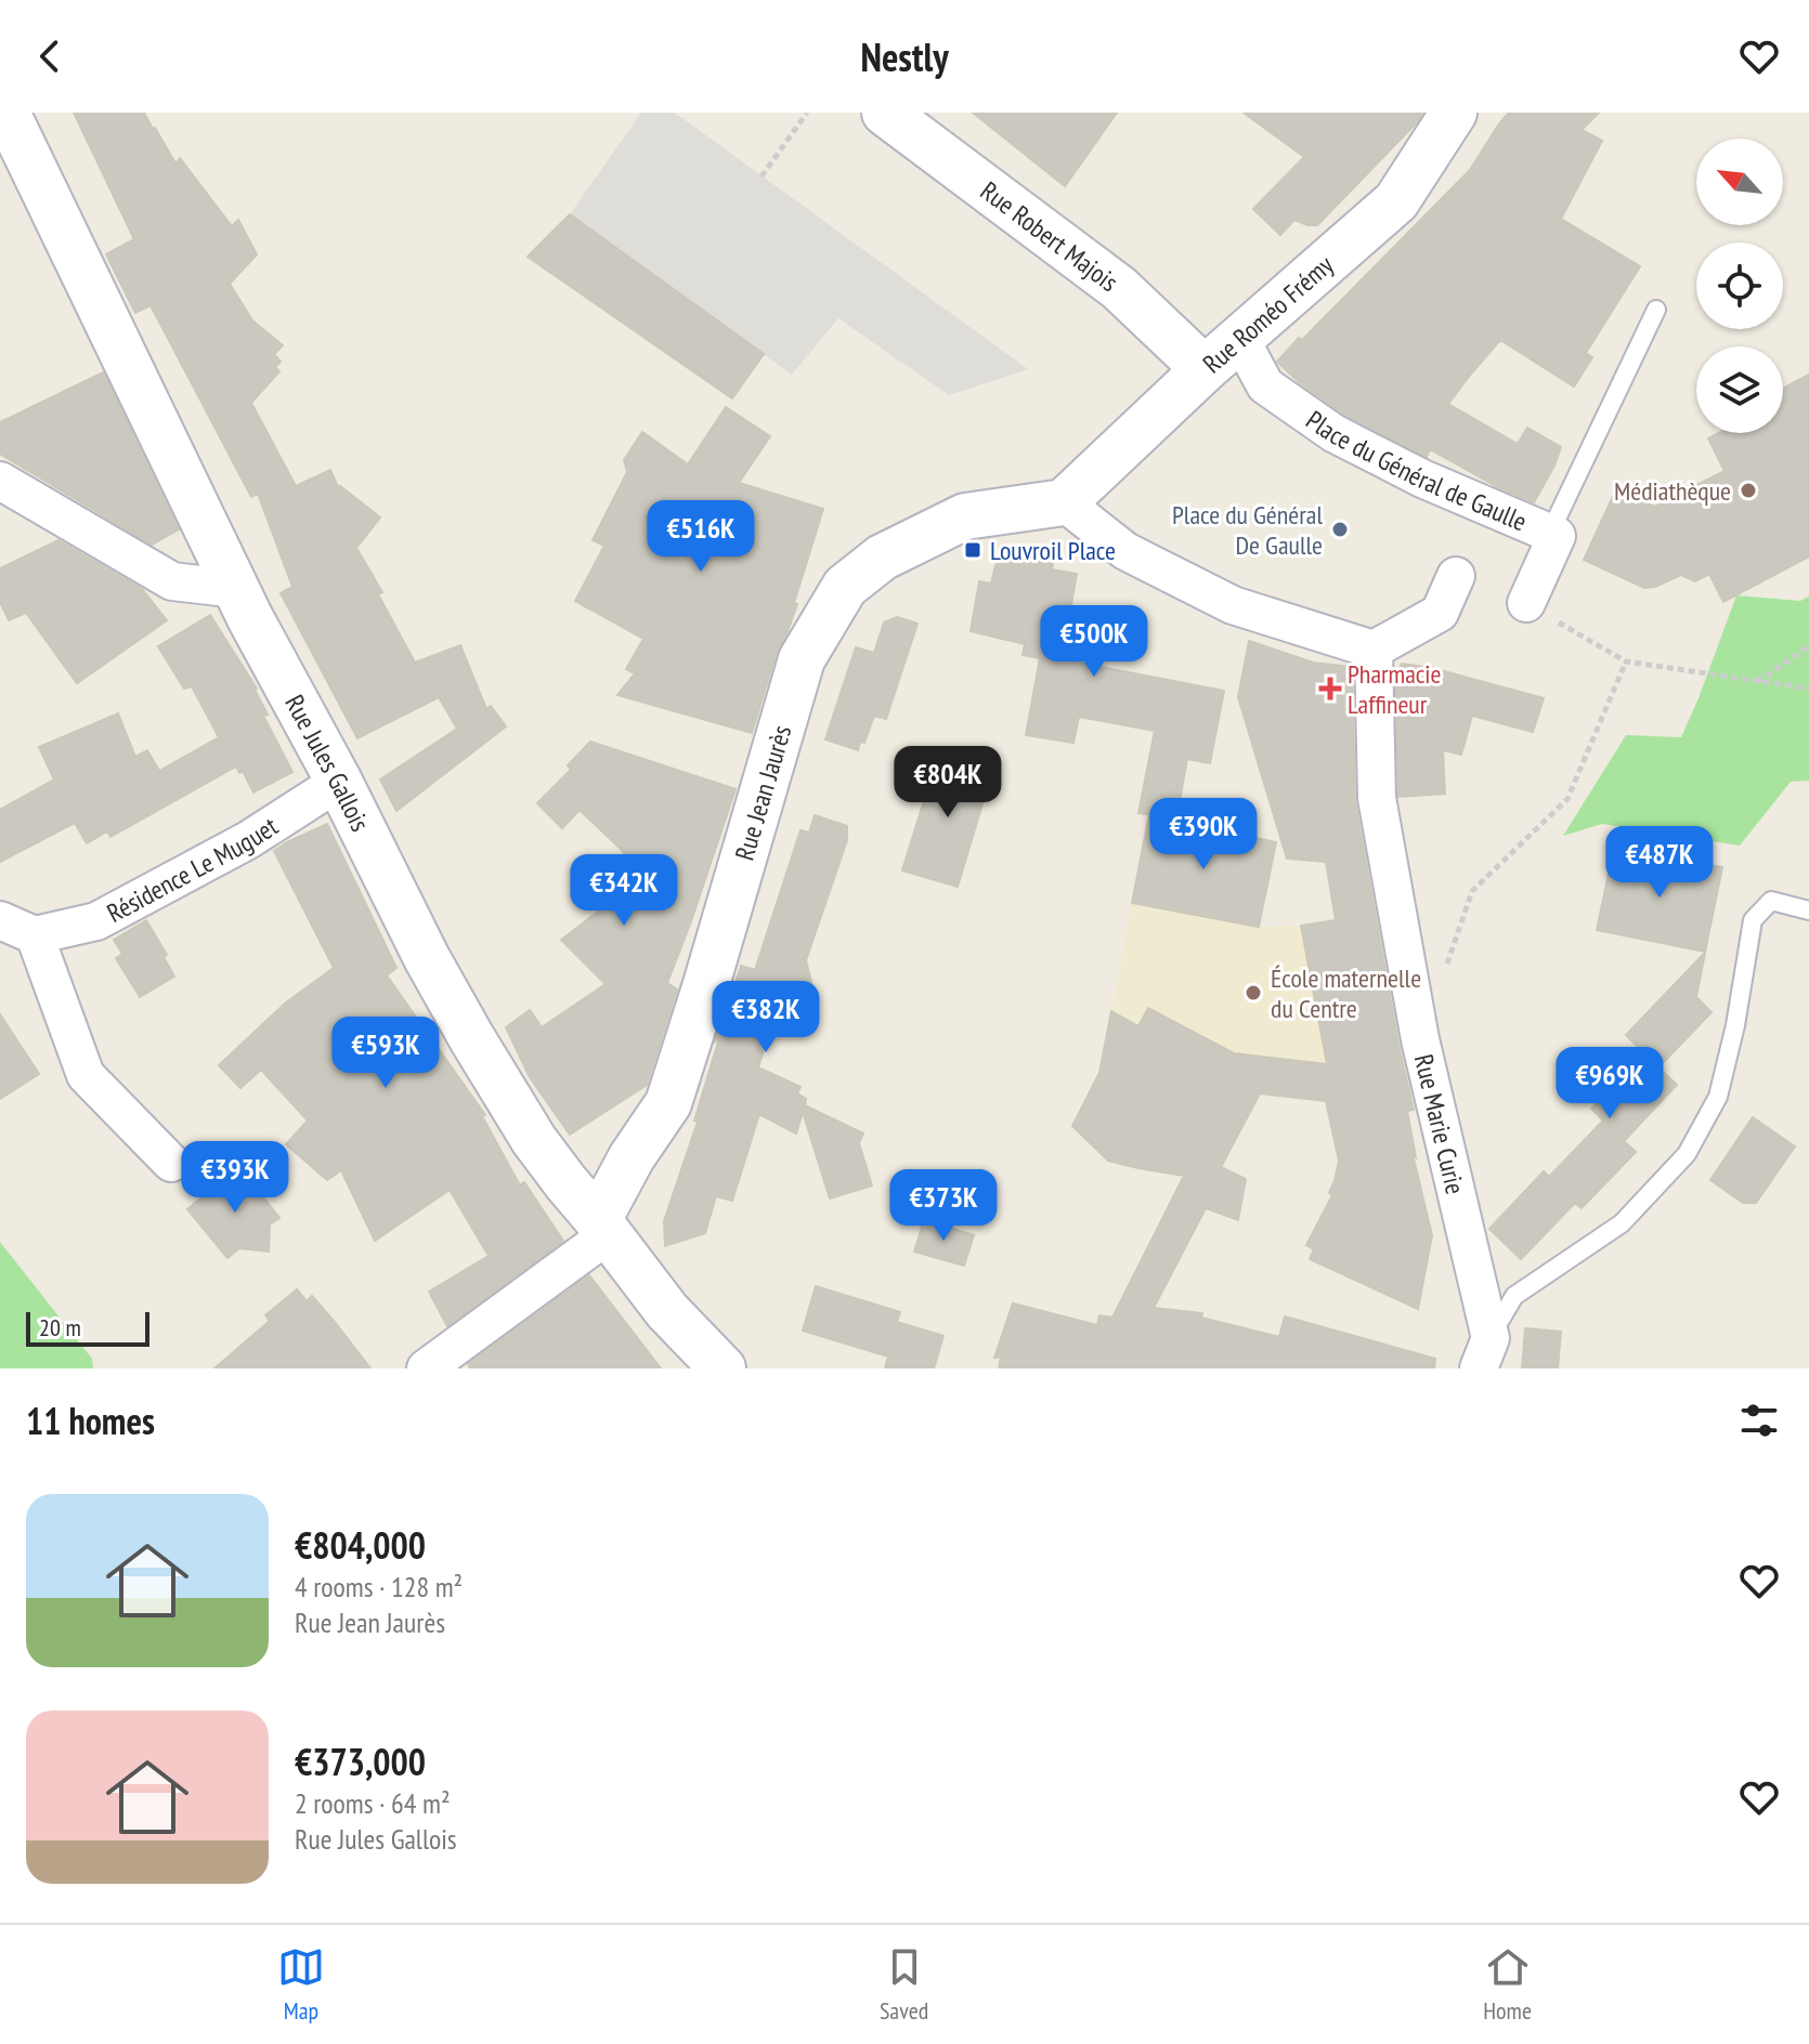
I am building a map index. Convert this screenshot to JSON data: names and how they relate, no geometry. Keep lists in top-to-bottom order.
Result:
{
  "streets": {
    "street": [
      "Rue Robert Majois",
      "Rue Roméo Frémy",
      "Place du Général de Gaulle",
      "Rue Jules Gallois",
      "Rue Jean Jaurès",
      "Résidence Le Muguet",
      "Rue Marie Curie"
    ]
  },
  "crossings": [
    ["Rue Robert Majois", "Rue Roméo Frémy"],
    ["Rue Roméo Frémy", "Place du Général de Gaulle"],
    ["Rue Roméo Frémy", "Rue Jean Jaurès"],
    ["Rue Jules Gallois", "Rue Jean Jaurès"],
    ["Rue Jules Gallois", "Résidence Le Muguet"]
  ],
  "places": {
    "other": ["Médiathèque", "Place du Général De Gaulle", "École maternelle du Centre"],
    "transit": ["Louvroil Place"],
    "health": ["Pharmacie Laffineur"]
  },
  "scale_bar": "20 m",
  "north": "top left",
  "page": {
    "header": "Nestly",
    "price": [
      "€516K",
      "€500K",
      "€804K",
      "€390K",
      "€487K",
      "€342K",
      "€382K",
      "€593K",
      "€969K",
      "€393K",
      "€373K"
    ],
    "scale": "20 m",
    "heading": "11 homes",
    "list": [
      {
        "name": "€804,000",
        "note": "4 rooms · 128 m² · Rue Jean Jaurès"
      },
      {
        "name": "€373,000",
        "note": "2 rooms · 64 m² · Rue Jules Gallois"
      }
    ],
    "tabs": ["Map", "Saved", "Home"]
  }
}
